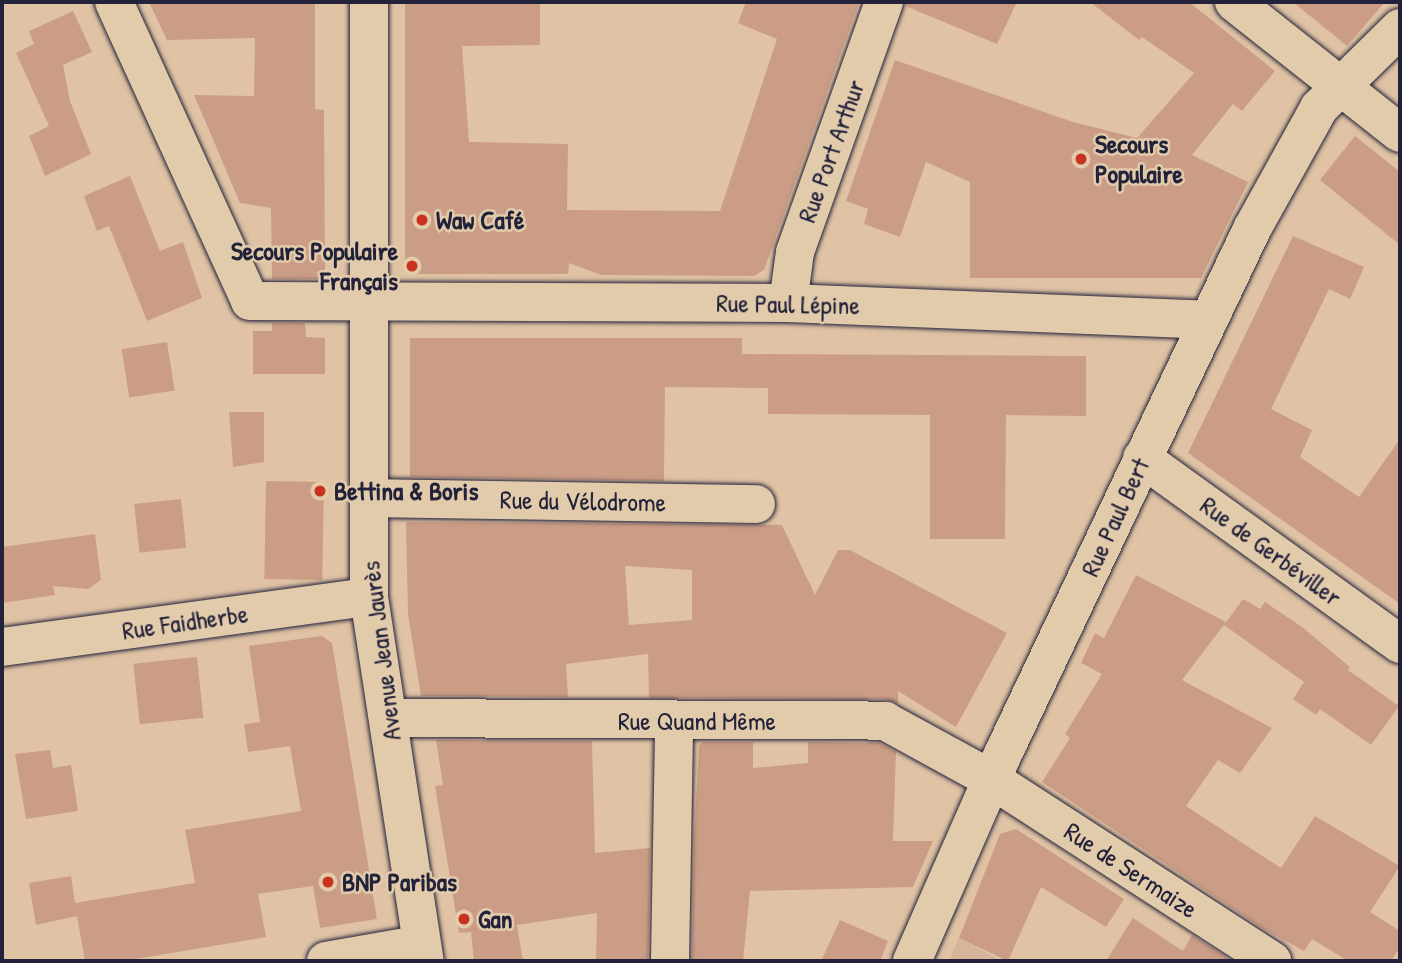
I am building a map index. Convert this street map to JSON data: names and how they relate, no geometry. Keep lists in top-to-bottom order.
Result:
{
  "streets": {
    "street": [
      "Rue Port Arthur",
      "Rue Paul Lépine",
      "Rue du Vélodrome",
      "Rue Paul Bert",
      "Rue de Gerbéviller",
      "Rue Faidherbe",
      "Avenue Jean Jaurès",
      "Rue Quand Même",
      "Rue de Sermaize"
    ]
  },
  "crossings": [
    ["Rue Port Arthur", "Rue Paul Lépine"],
    ["Rue Paul Lépine", "Rue Paul Bert"],
    ["Rue Paul Lépine", "Avenue Jean Jaurès"],
    ["Rue du Vélodrome", "Avenue Jean Jaurès"],
    ["Rue Paul Bert", "Rue de Gerbéviller"],
    ["Rue Paul Bert", "Rue Quand Même"],
    ["Rue Paul Bert", "Rue de Sermaize"],
    ["Rue Faidherbe", "Avenue Jean Jaurès"],
    ["Avenue Jean Jaurès", "Rue Quand Même"],
    ["Rue Quand Même", "Rue de Sermaize"]
  ],
  "places": [
    "Secours Populaire",
    "Waw Café",
    "Secours Populaire Français",
    "Bettina & Boris",
    "BNP Paribas",
    "Gan"
  ]
}
